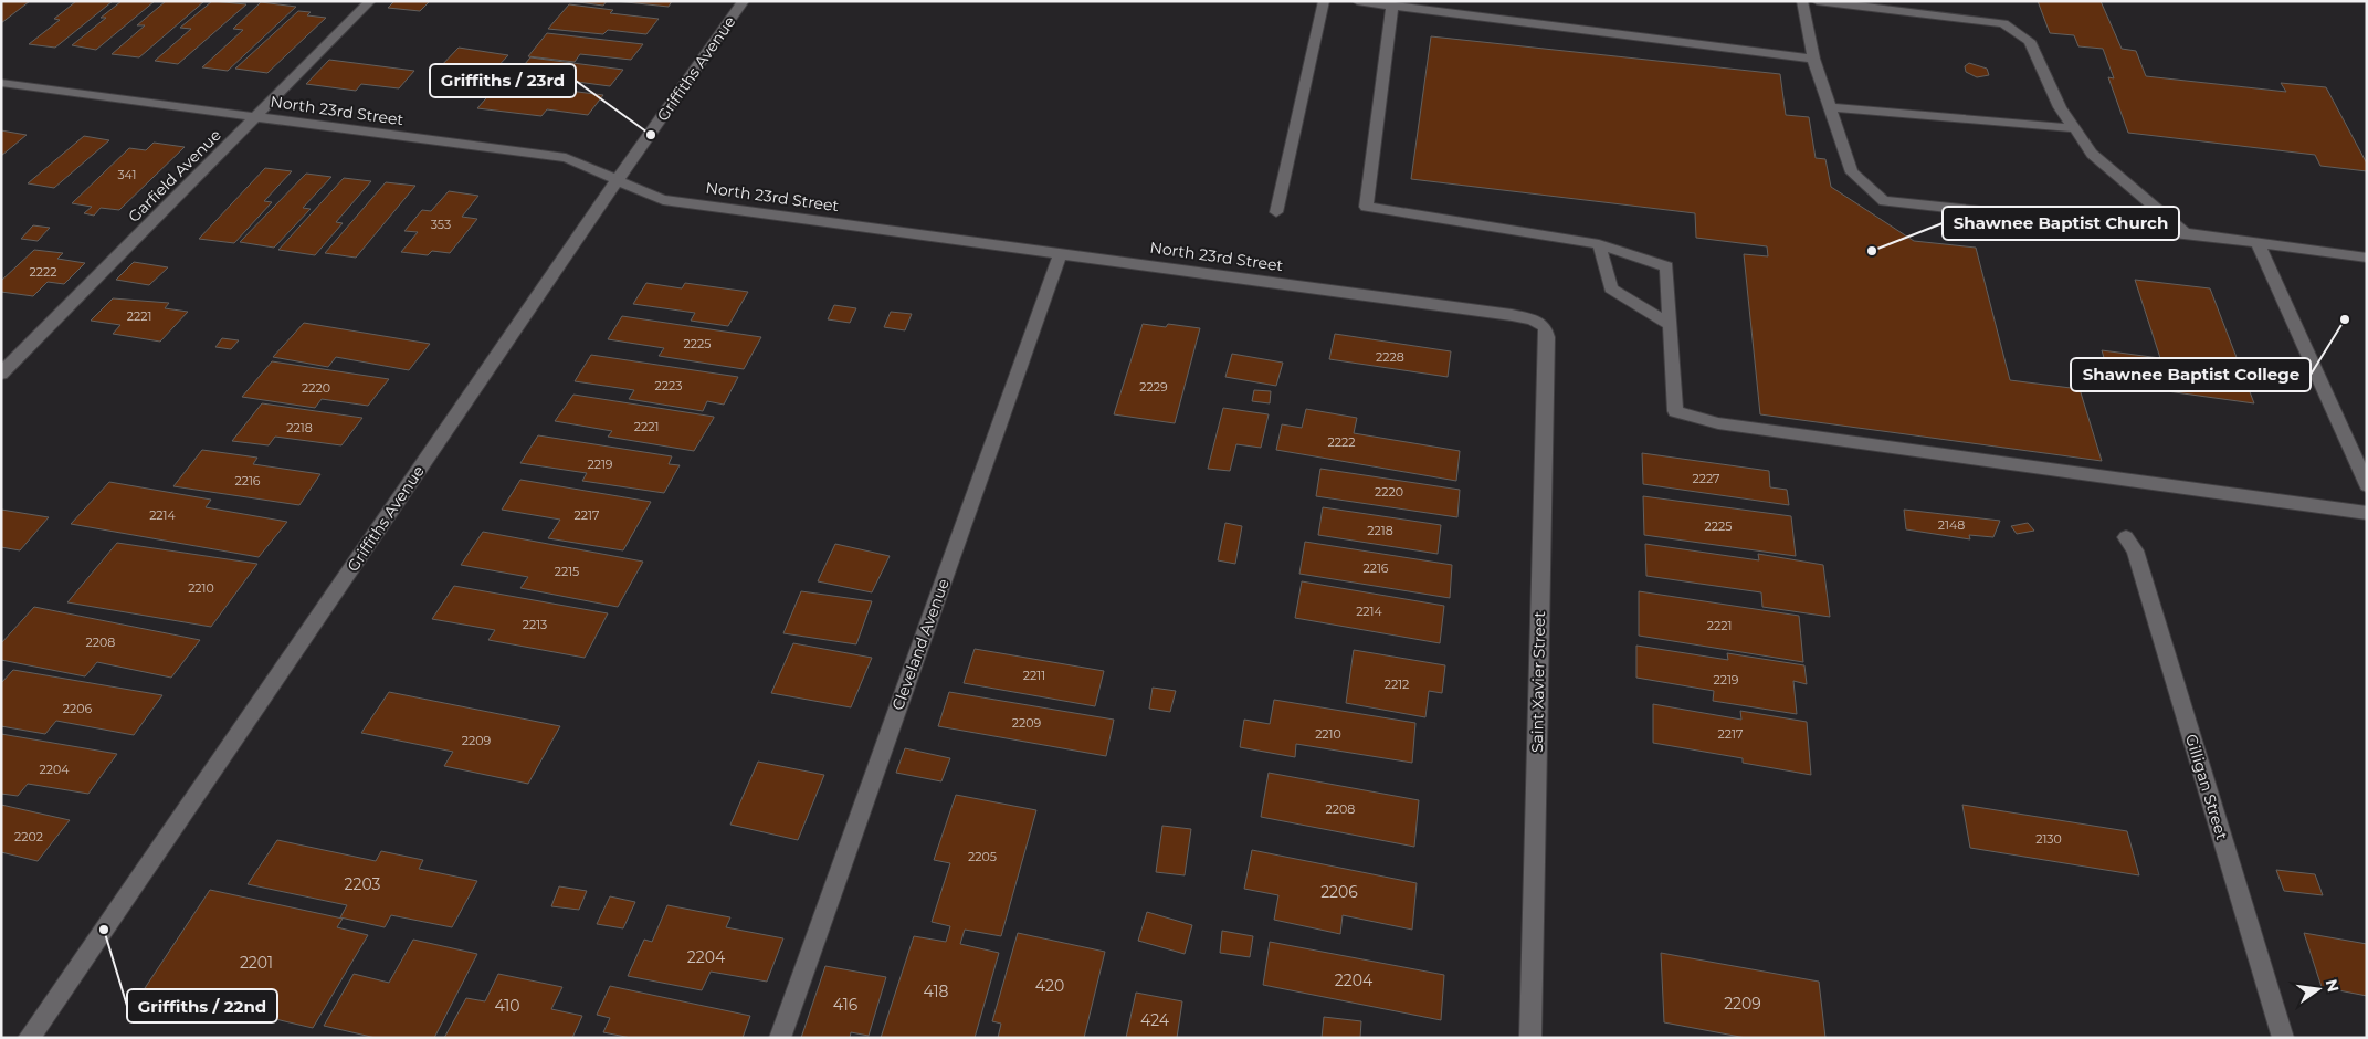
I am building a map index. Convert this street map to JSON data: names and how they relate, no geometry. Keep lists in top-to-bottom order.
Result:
{
  "streets": {
    "street": [
      "Griffiths Avenue",
      "North 23rd Street",
      "Garfield Avenue",
      "Cleveland Avenue",
      "Saint Xavier Street",
      "Gilligan Street"
    ]
  },
  "crossings": [
    ["Griffiths Avenue", "North 23rd Street"],
    ["North 23rd Street", "Garfield Avenue"],
    ["North 23rd Street", "Cleveland Avenue"],
    ["North 23rd Street", "Saint Xavier Street"]
  ],
  "places": [
    "Griffiths / 23rd",
    "Shawnee Baptist Church",
    "Shawnee Baptist College",
    "Griffiths / 22nd"
  ],
  "house_numbers": [
    "341",
    "353",
    "2222",
    "2221",
    "2225",
    "2228",
    "2223",
    "2229",
    "2220",
    "2221",
    "2218",
    "2222",
    "2219",
    "2227",
    "2216",
    "2220",
    "2214",
    "2217",
    "2148",
    "2225",
    "2218",
    "2216",
    "2215",
    "2210",
    "2214",
    "2213",
    "2221",
    "2208",
    "2211",
    "2219",
    "2212",
    "2206",
    "2209",
    "2210",
    "2217",
    "2209",
    "2204",
    "2208",
    "2202",
    "2130",
    "2205",
    "2203",
    "2206",
    "2204",
    "2201",
    "2204",
    "420",
    "418",
    "2209",
    "416",
    "410",
    "424"
  ],
  "north": "right"
}
